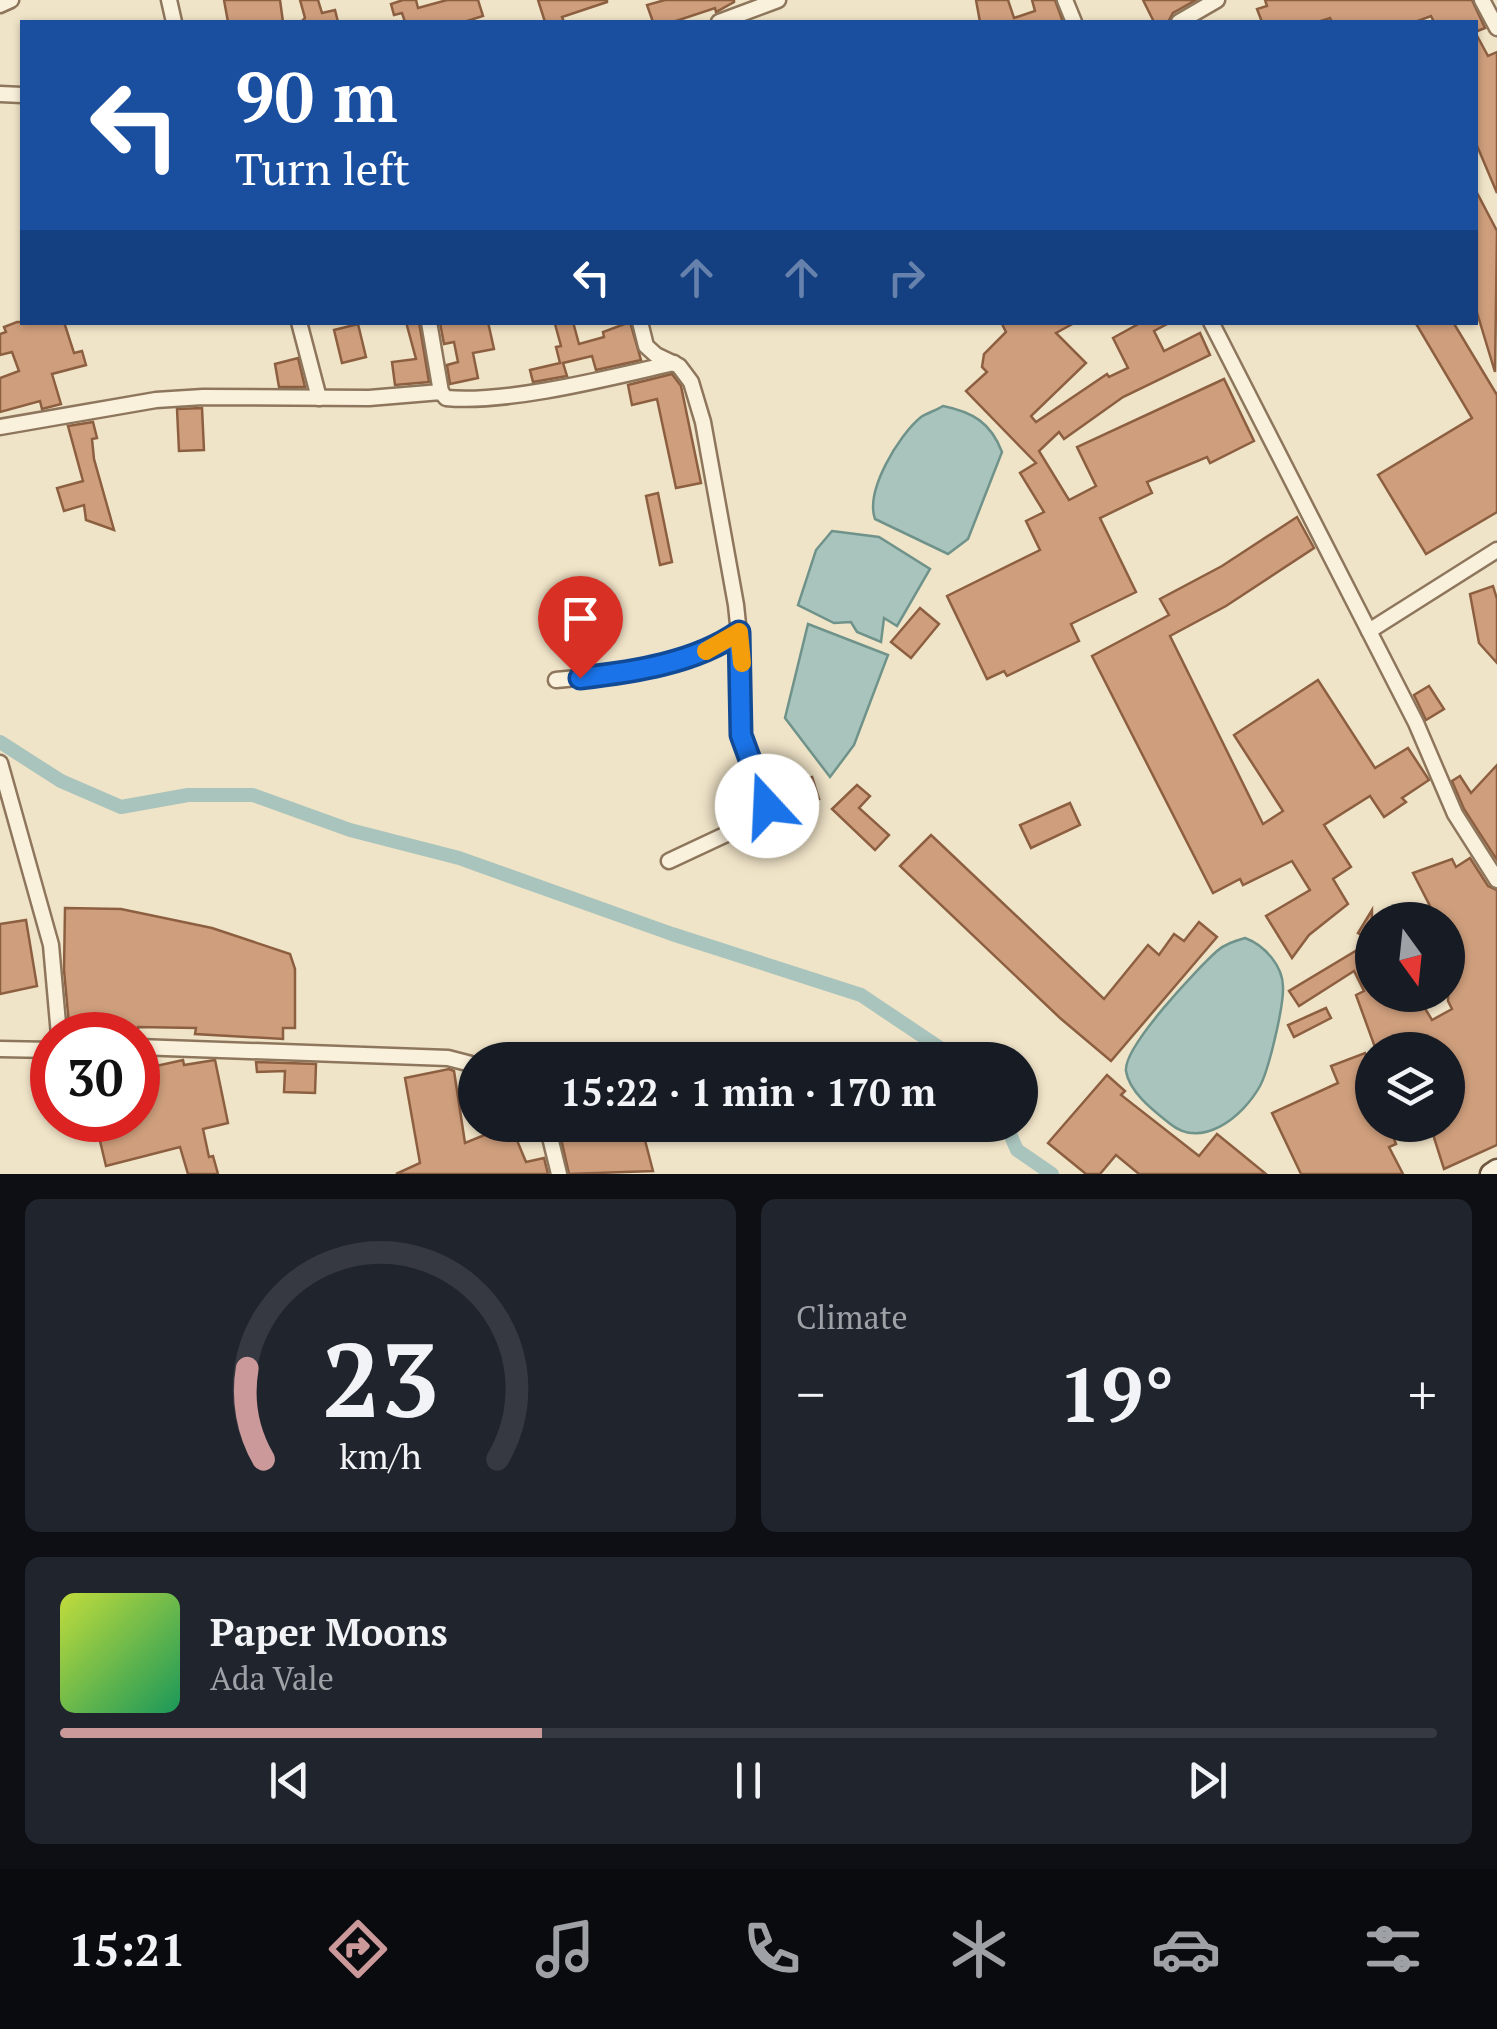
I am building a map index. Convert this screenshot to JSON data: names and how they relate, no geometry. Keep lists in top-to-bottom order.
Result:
{
  "north": "bottom",
  "page": {
    "turn": ["90 m", "Turn left"],
    "limit": "30",
    "trip": "15:22 · 1 min · 170 m",
    "tile": "Climate",
    "heat": ["−", "19°", "+"],
    "song": ["Paper Moons", "Ada Vale"],
    "tabs": "15:21",
    "gauge": ["23", "km/h"]
  }
}
